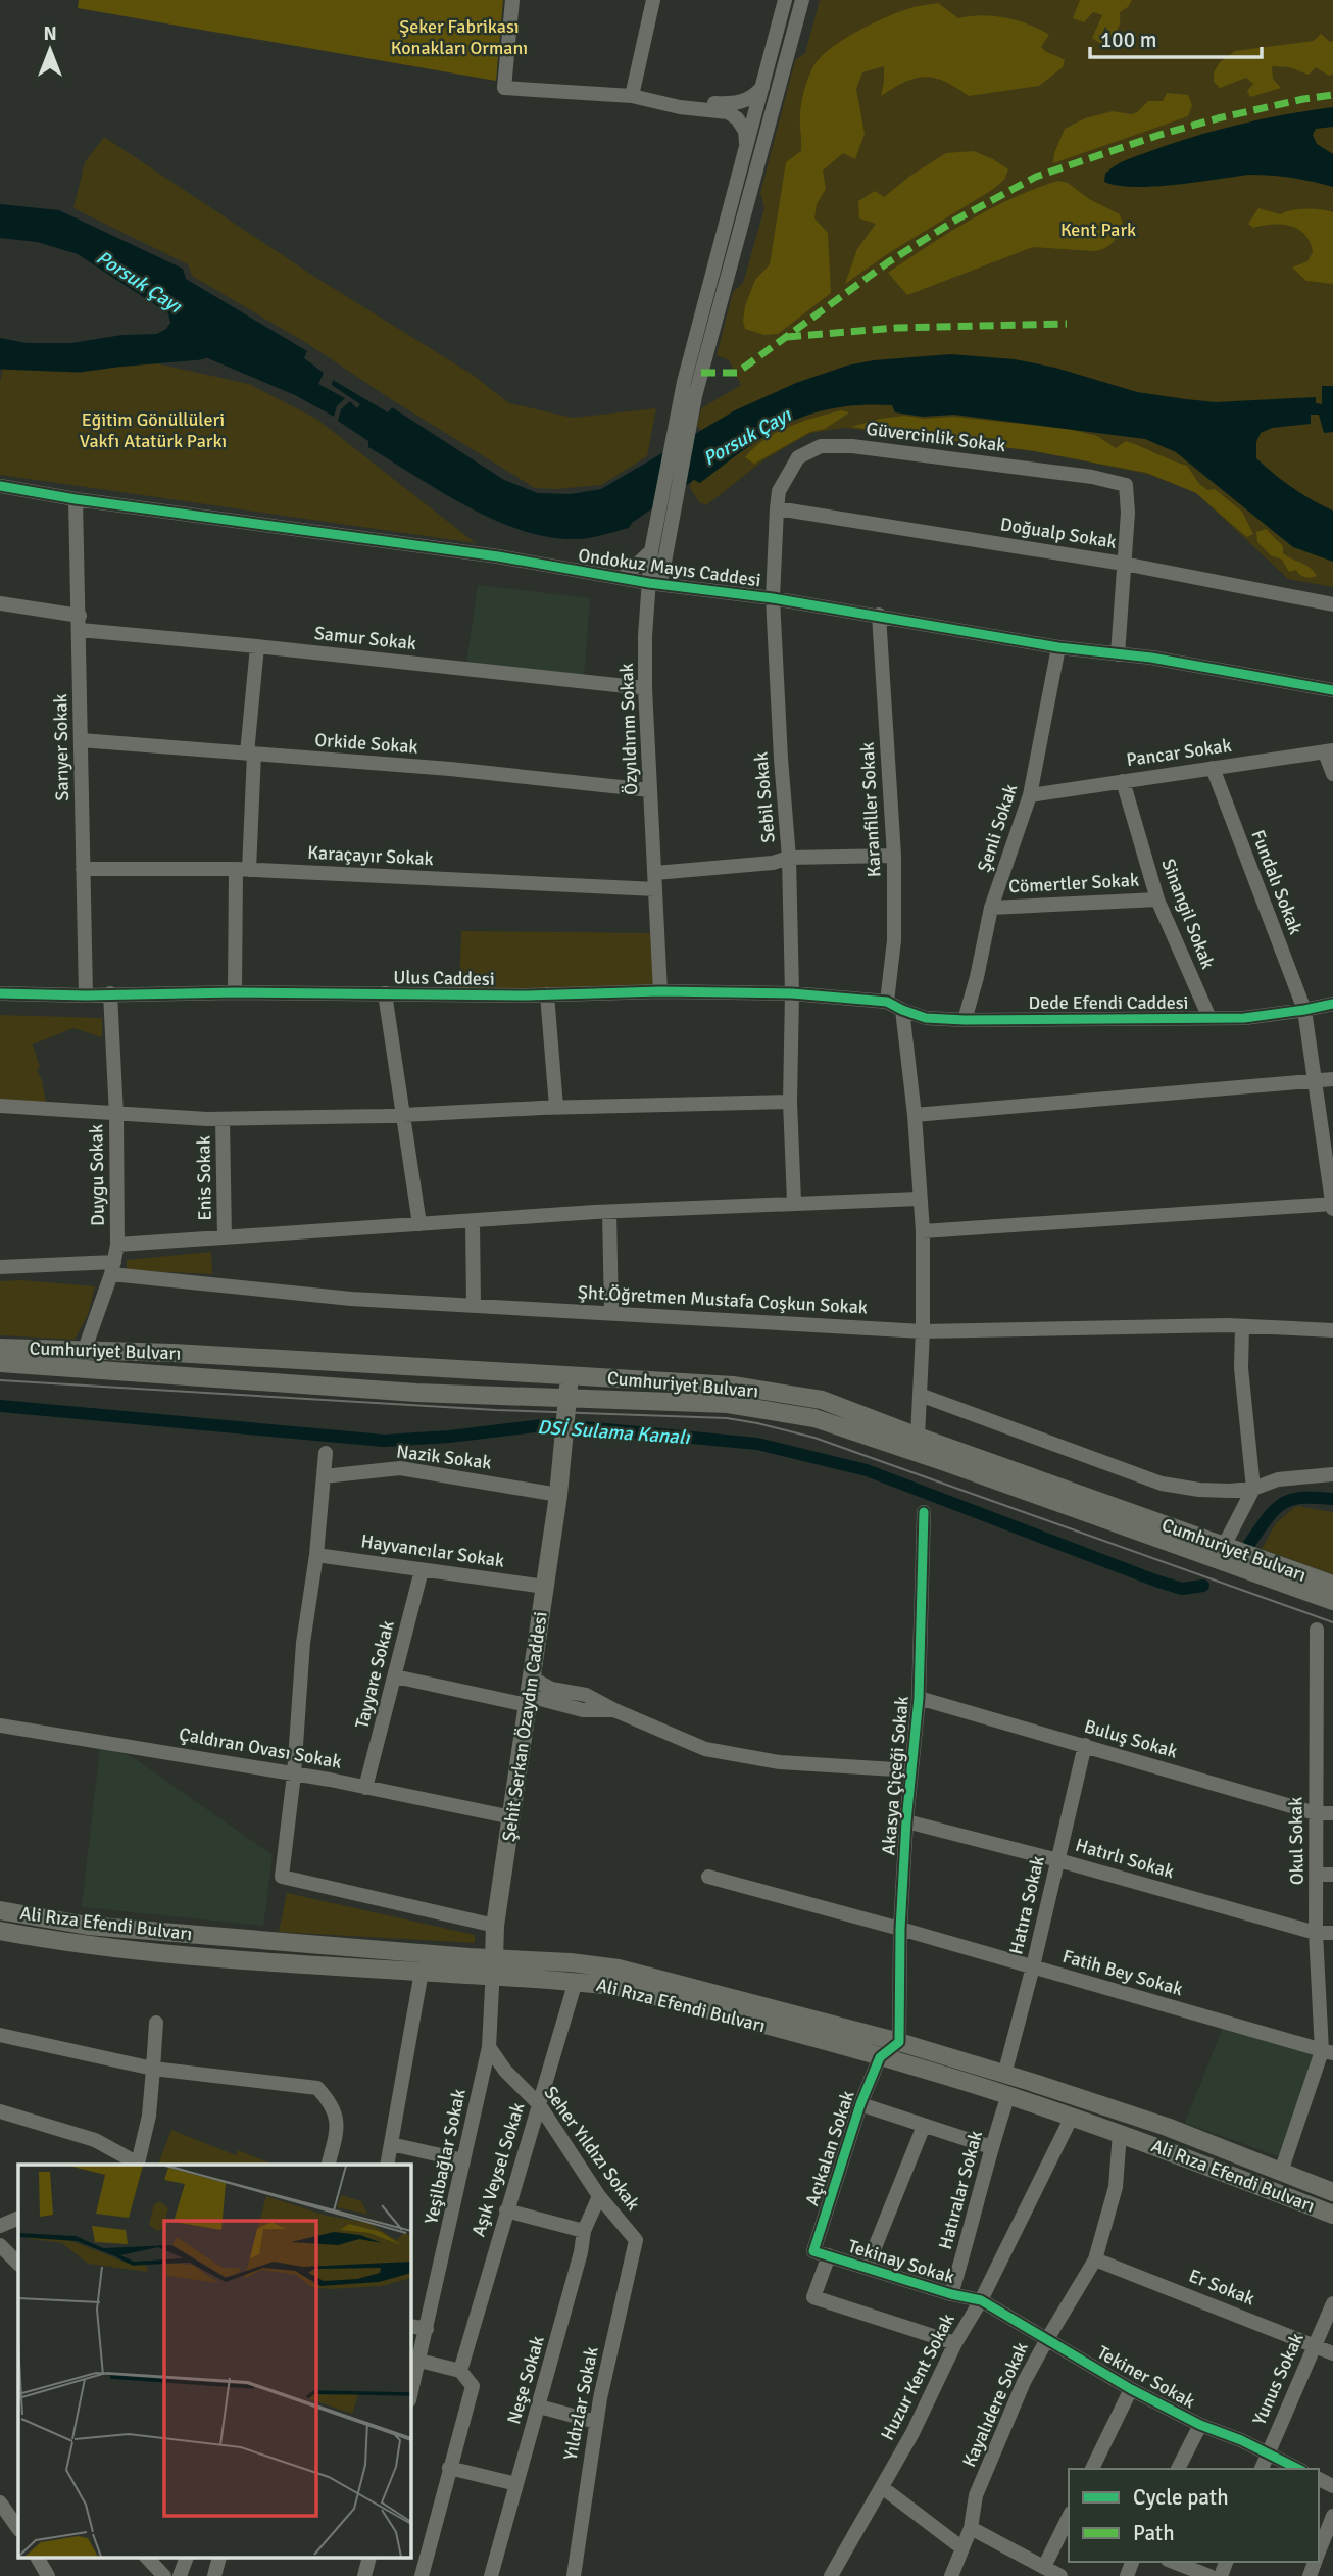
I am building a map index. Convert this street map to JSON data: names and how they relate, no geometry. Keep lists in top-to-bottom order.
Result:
{
  "streets": {
    "main road": ["Cumhuriyet Bulvarı", "Şehit Serkan Özaydın Caddesi", "Ali Rıza Efendi Bulvarı"],
    "street": [
      "Güvercinlik Sokak",
      "Doğualp Sokak",
      "Ondokuz Mayıs Caddesi",
      "Samur Sokak",
      "Özyıldırım Sokak",
      "Orkide Sokak",
      "Sarıyer Sokak",
      "Pancar Sokak",
      "Sebil Sokak",
      "Karanfiller Sokak",
      "Şenli Sokak",
      "Karaçayır Sokak",
      "Fundalı Sokak",
      "Cömertler Sokak",
      "Sinangil Sokak",
      "Ulus Caddesi",
      "Dede Efendi Caddesi",
      "Duygu Sokak",
      "Enis Sokak",
      "Şht.Öğretmen Mustafa Coşkun Sokak",
      "Nazik Sokak",
      "Hayvancılar Sokak",
      "Tayyare Sokak",
      "Buluş Sokak",
      "Çaldıran Ovası Sokak",
      "Akasya Çiçeği Sokak",
      "Okul Sokak",
      "Hatırlı Sokak",
      "Hatıra Sokak",
      "Fatih Bey Sokak",
      "Seher Yıldızı Sokak",
      "Açıkalan Sokak",
      "Yeşilbağlar Sokak",
      "Aşık Veysel Sokak",
      "Hatıralar Sokak",
      "Tekinay Sokak",
      "Er Sokak",
      "Huzur Kent Sokak",
      "Tekiner Sokak",
      "Yunus Sokak",
      "Neşe Sokak",
      "Yıldızlar Sokak",
      "Kayalıdere Sokak"
    ]
  },
  "crossings": [
    ["Güvercinlik Sokak", "Doğualp Sokak"],
    ["Güvercinlik Sokak", "Ondokuz Mayıs Caddesi"],
    ["Güvercinlik Sokak", "Sebil Sokak"],
    ["Ondokuz Mayıs Caddesi", "Özyıldırım Sokak"],
    ["Ondokuz Mayıs Caddesi", "Sarıyer Sokak"],
    ["Ondokuz Mayıs Caddesi", "Sebil Sokak"],
    ["Ondokuz Mayıs Caddesi", "Karanfiller Sokak"],
    ["Ondokuz Mayıs Caddesi", "Şenli Sokak"],
    ["Samur Sokak", "Özyıldırım Sokak"],
    ["Samur Sokak", "Sarıyer Sokak"],
    ["Özyıldırım Sokak", "Orkide Sokak"],
    ["Özyıldırım Sokak", "Karaçayır Sokak"],
    ["Özyıldırım Sokak", "Ulus Caddesi"],
    ["Orkide Sokak", "Sarıyer Sokak"],
    ["Sarıyer Sokak", "Karaçayır Sokak"],
    ["Sarıyer Sokak", "Ulus Caddesi"],
    ["Pancar Sokak", "Şenli Sokak"],
    ["Pancar Sokak", "Fundalı Sokak"],
    ["Pancar Sokak", "Sinangil Sokak"],
    ["Sebil Sokak", "Ulus Caddesi"],
    ["Karanfiller Sokak", "Ulus Caddesi"],
    ["Karanfiller Sokak", "Dede Efendi Caddesi"],
    ["Şenli Sokak", "Cömertler Sokak"],
    ["Şenli Sokak", "Dede Efendi Caddesi"],
    ["Fundalı Sokak", "Dede Efendi Caddesi"],
    ["Cömertler Sokak", "Sinangil Sokak"],
    ["Sinangil Sokak", "Dede Efendi Caddesi"],
    ["Ulus Caddesi", "Dede Efendi Caddesi"],
    ["Ulus Caddesi", "Duygu Sokak"],
    ["Duygu Sokak", "Şht.Öğretmen Mustafa Coşkun Sokak"],
    ["Duygu Sokak", "Cumhuriyet Bulvarı"],
    ["Cumhuriyet Bulvarı", "Şehit Serkan Özaydın Caddesi"],
    ["Nazik Sokak", "Şehit Serkan Özaydın Caddesi"],
    ["Hayvancılar Sokak", "Tayyare Sokak"],
    ["Hayvancılar Sokak", "Şehit Serkan Özaydın Caddesi"],
    ["Tayyare Sokak", "Çaldıran Ovası Sokak"],
    ["Şehit Serkan Özaydın Caddesi", "Çaldıran Ovası Sokak"],
    ["Şehit Serkan Özaydın Caddesi", "Ali Rıza Efendi Bulvarı"],
    ["Şehit Serkan Özaydın Caddesi", "Yeşilbağlar Sokak"],
    ["Buluş Sokak", "Akasya Çiçeği Sokak"],
    ["Buluş Sokak", "Okul Sokak"],
    ["Buluş Sokak", "Hatıra Sokak"],
    ["Akasya Çiçeği Sokak", "Hatırlı Sokak"],
    ["Akasya Çiçeği Sokak", "Ali Rıza Efendi Bulvarı"],
    ["Akasya Çiçeği Sokak", "Fatih Bey Sokak"],
    ["Okul Sokak", "Hatırlı Sokak"],
    ["Okul Sokak", "Fatih Bey Sokak"],
    ["Hatırlı Sokak", "Hatıra Sokak"],
    ["Hatıra Sokak", "Ali Rıza Efendi Bulvarı"],
    ["Hatıra Sokak", "Fatih Bey Sokak"],
    ["Ali Rıza Efendi Bulvarı", "Açıkalan Sokak"],
    ["Ali Rıza Efendi Bulvarı", "Yeşilbağlar Sokak"],
    ["Ali Rıza Efendi Bulvarı", "Aşık Veysel Sokak"],
    ["Ali Rıza Efendi Bulvarı", "Hatıralar Sokak"],
    ["Ali Rıza Efendi Bulvarı", "Huzur Kent Sokak"],
    ["Ali Rıza Efendi Bulvarı", "Kayalıdere Sokak"],
    ["Seher Yıldızı Sokak", "Yeşilbağlar Sokak"],
    ["Seher Yıldızı Sokak", "Aşık Veysel Sokak"],
    ["Seher Yıldızı Sokak", "Neşe Sokak"],
    ["Seher Yıldızı Sokak", "Yıldızlar Sokak"],
    ["Açıkalan Sokak", "Tekinay Sokak"],
    ["Hatıralar Sokak", "Tekinay Sokak"],
    ["Tekinay Sokak", "Huzur Kent Sokak"],
    ["Tekinay Sokak", "Tekiner Sokak"],
    ["Er Sokak", "Yunus Sokak"],
    ["Er Sokak", "Kayalıdere Sokak"],
    ["Huzur Kent Sokak", "Tekiner Sokak"],
    ["Tekiner Sokak", "Yunus Sokak"],
    ["Tekiner Sokak", "Kayalıdere Sokak"]
  ],
  "water": ["Porsuk Çayı", "DSİ Sulama Kanalı"],
  "parks": ["Şeker Fabrikası Konakları Ormanı", "Kent Park", "Eğitim Gönüllüleri Vakfı Atatürk Parkı"],
  "legend": ["Cycle path", "Path"],
  "scale_bar": "100 m",
  "north": "top"
}
